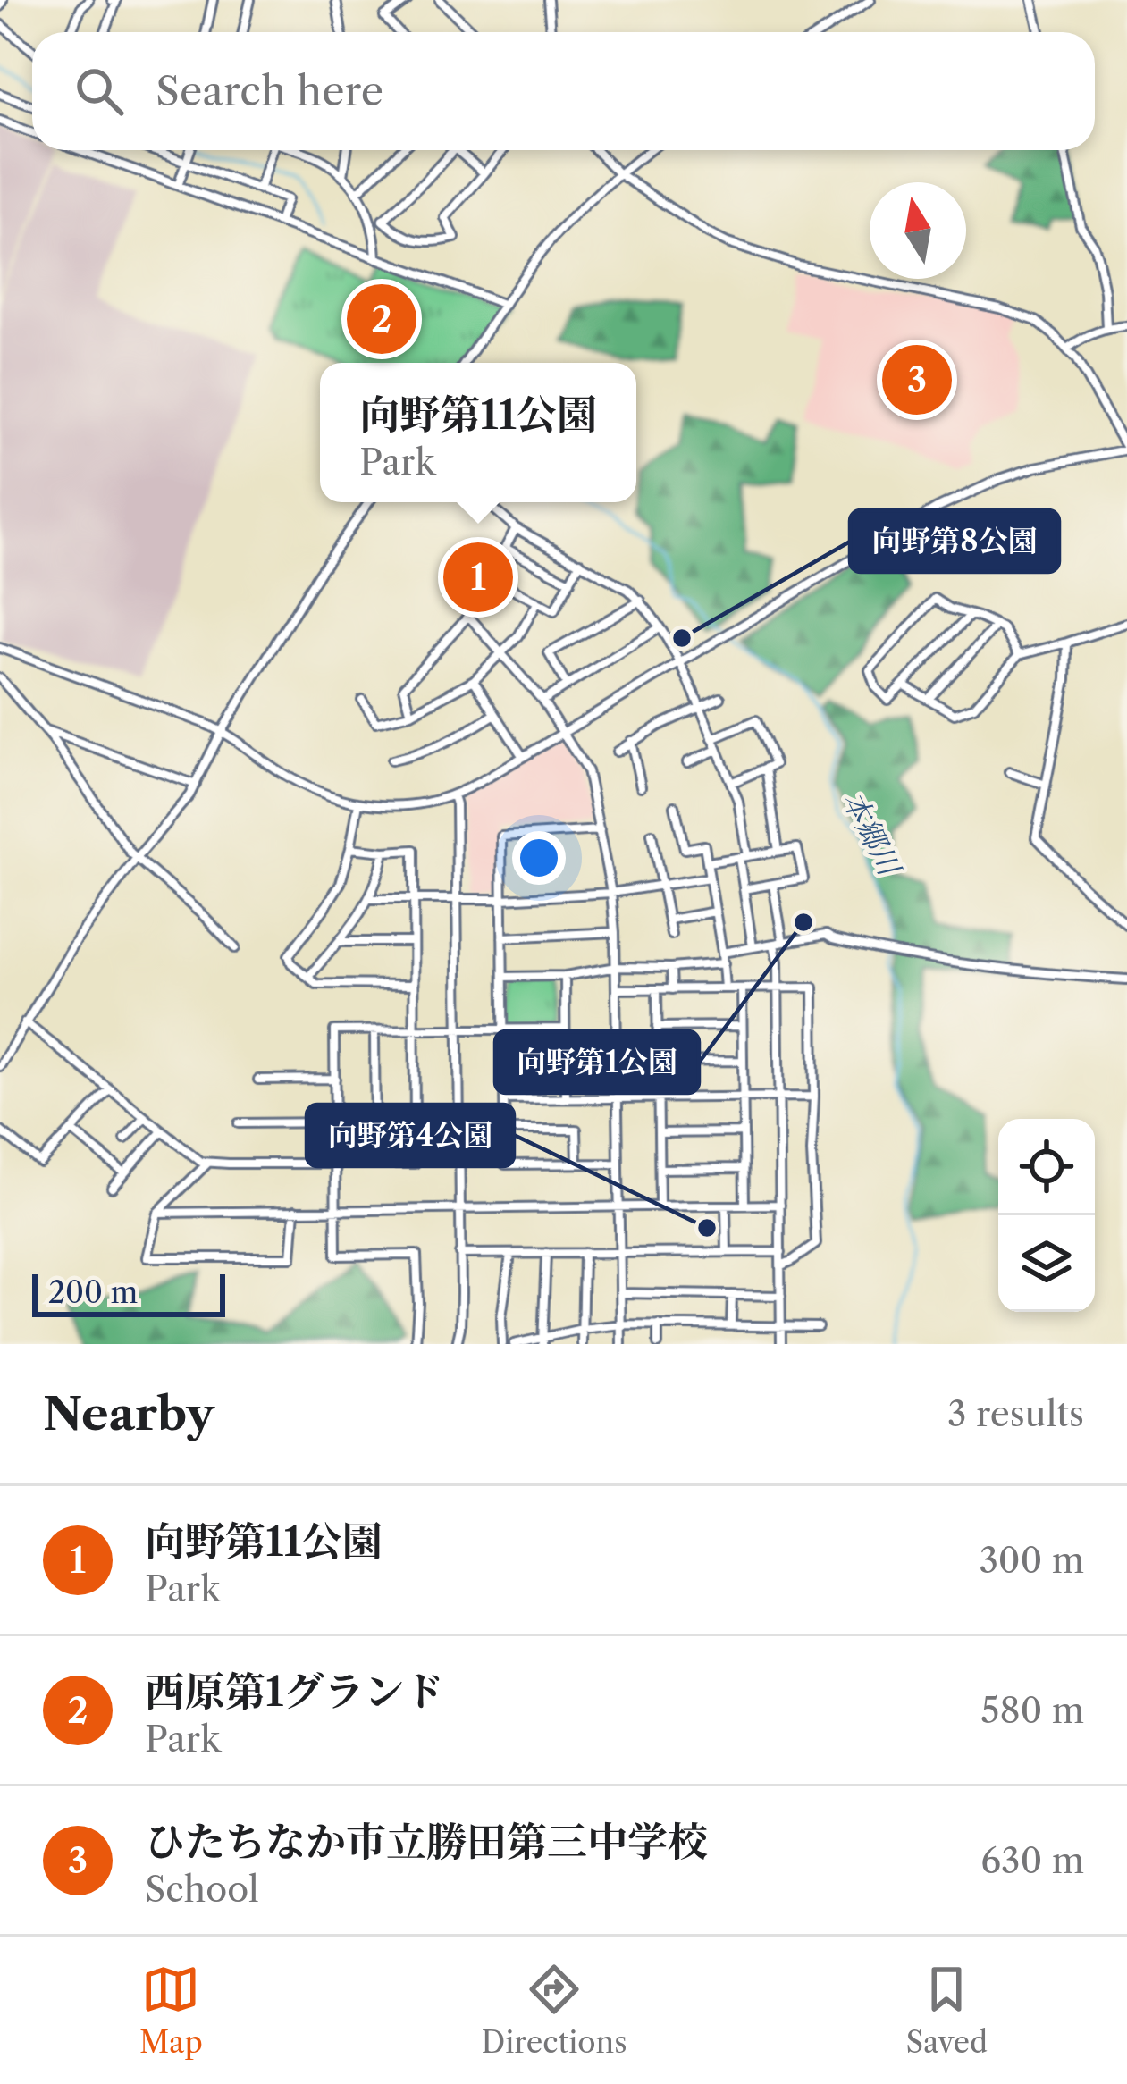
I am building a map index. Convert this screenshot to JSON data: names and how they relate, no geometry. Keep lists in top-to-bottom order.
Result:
{
  "water": ["本郷川"],
  "places": ["向野第8公園", "向野第1公園", "向野第4公園"],
  "scale_bar": "200 m",
  "north": "top",
  "page": {
    "search": "Search here",
    "pins": ["2", "3", "1"],
    "popup": ["向野第11公園", "Park"],
    "scale": "200 m",
    "heading": ["Nearby", "3 results"],
    "list": [
      {
        "mark": "1",
        "name": "向野第11公園",
        "note": "Park",
        "value": "300 m"
      },
      {
        "mark": "2",
        "name": "西原第1グランド",
        "note": "Park",
        "value": "580 m"
      },
      {
        "mark": "3",
        "name": "ひたちなか市立勝田第三中学校",
        "note": "School",
        "value": "630 m"
      }
    ],
    "nav": ["Map", "Directions", "Saved"]
  }
}
